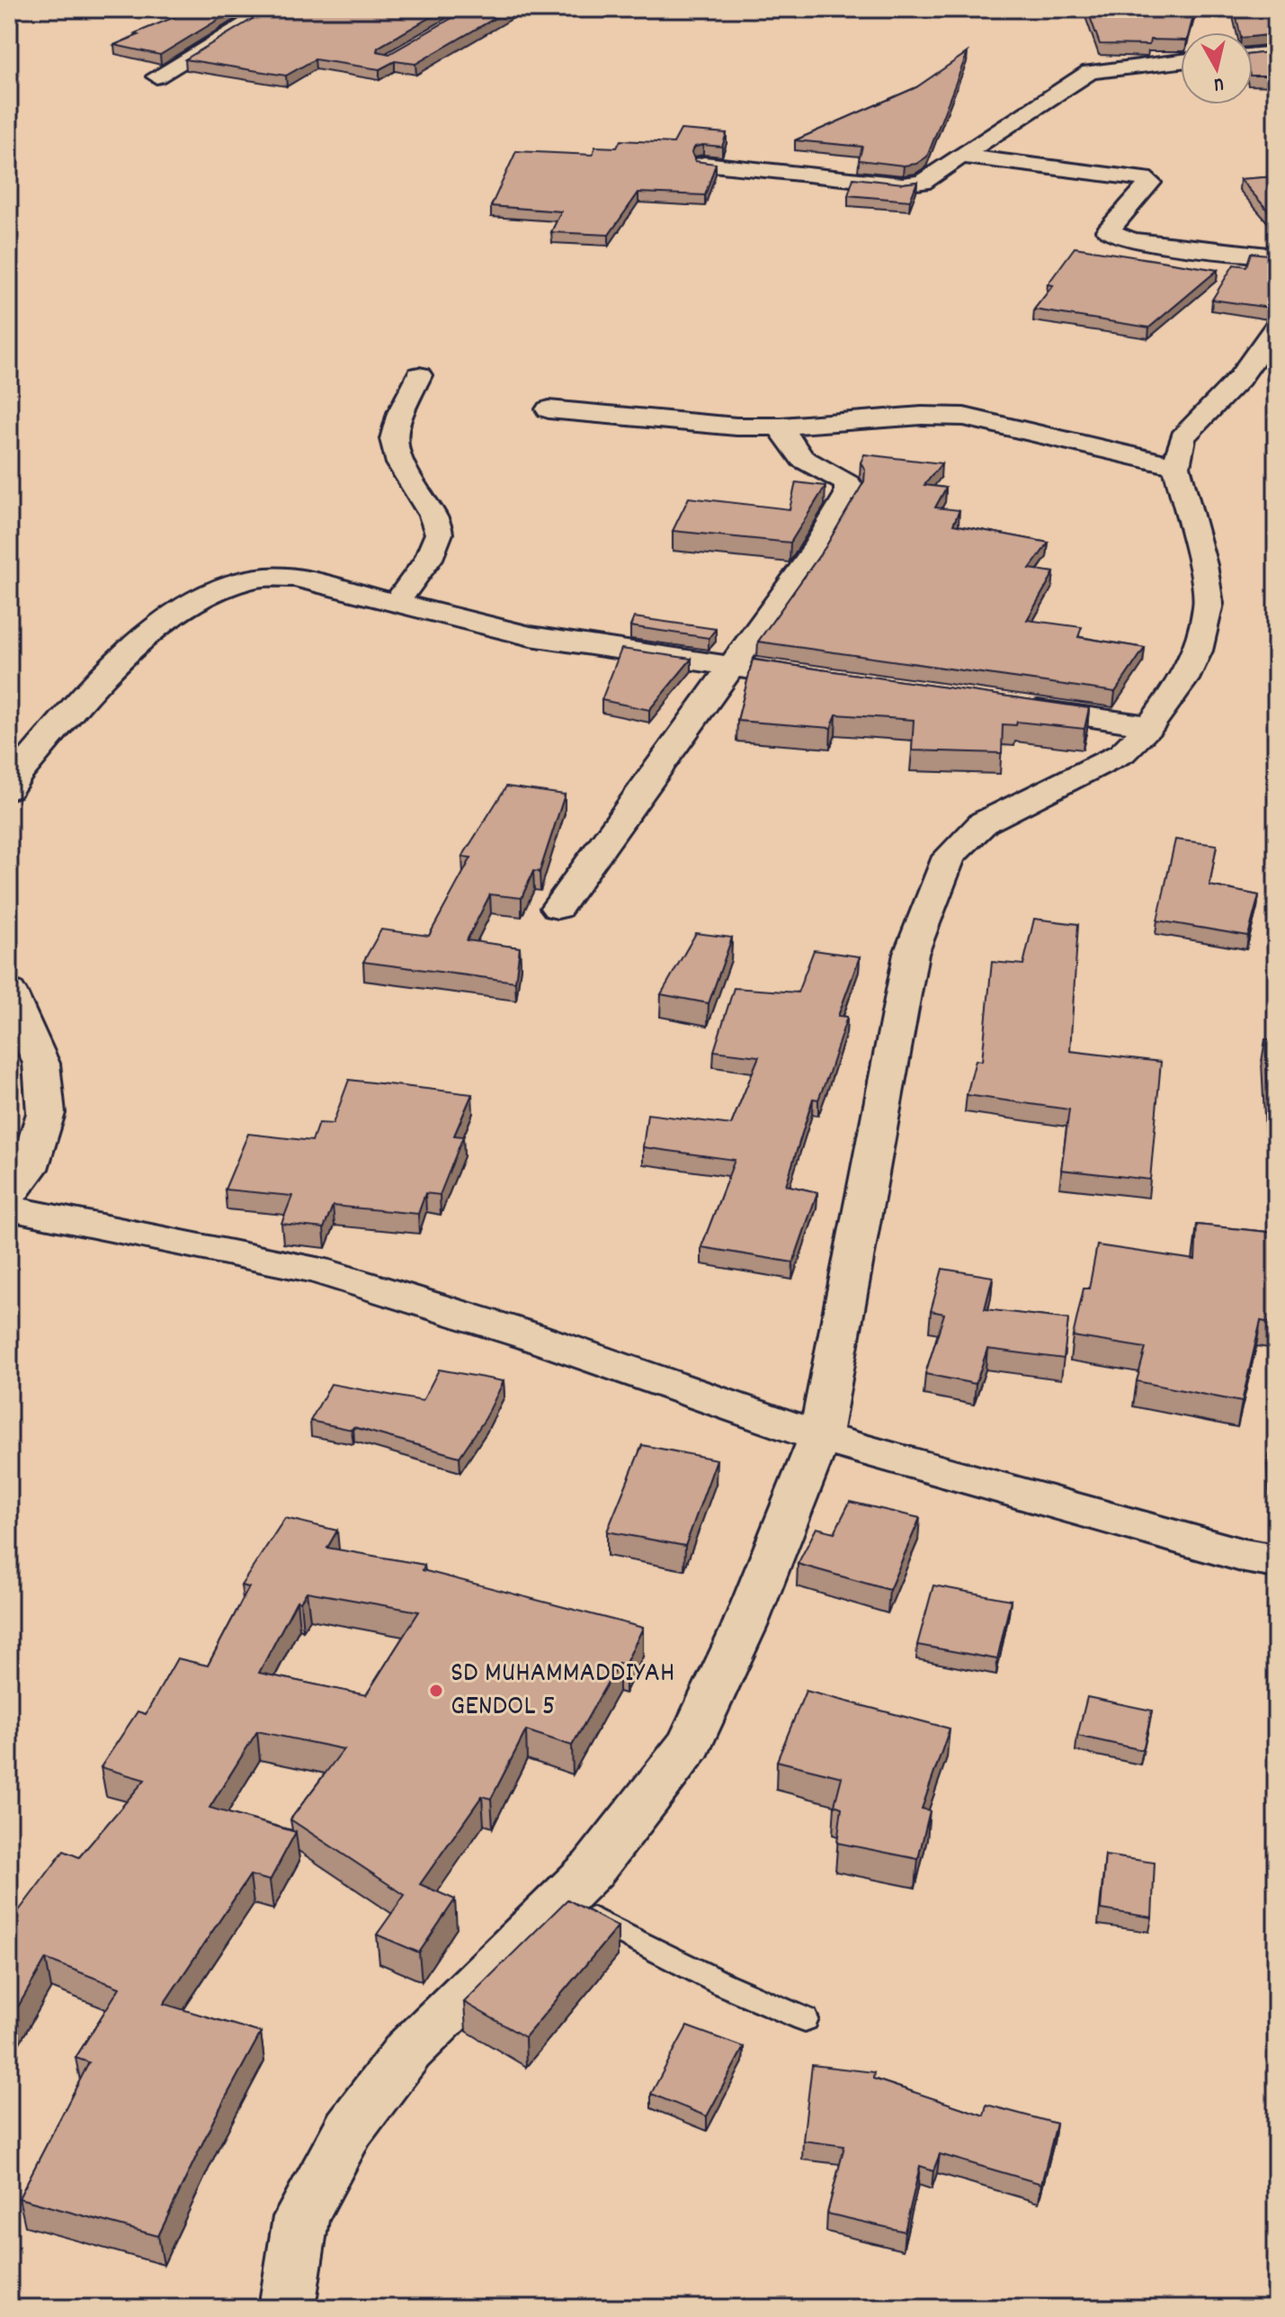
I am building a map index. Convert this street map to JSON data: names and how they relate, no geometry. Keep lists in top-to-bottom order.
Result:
{
  "places": ["SD MUHAMMADDIYAH GENDOL 5"],
  "north": "bottom"
}
